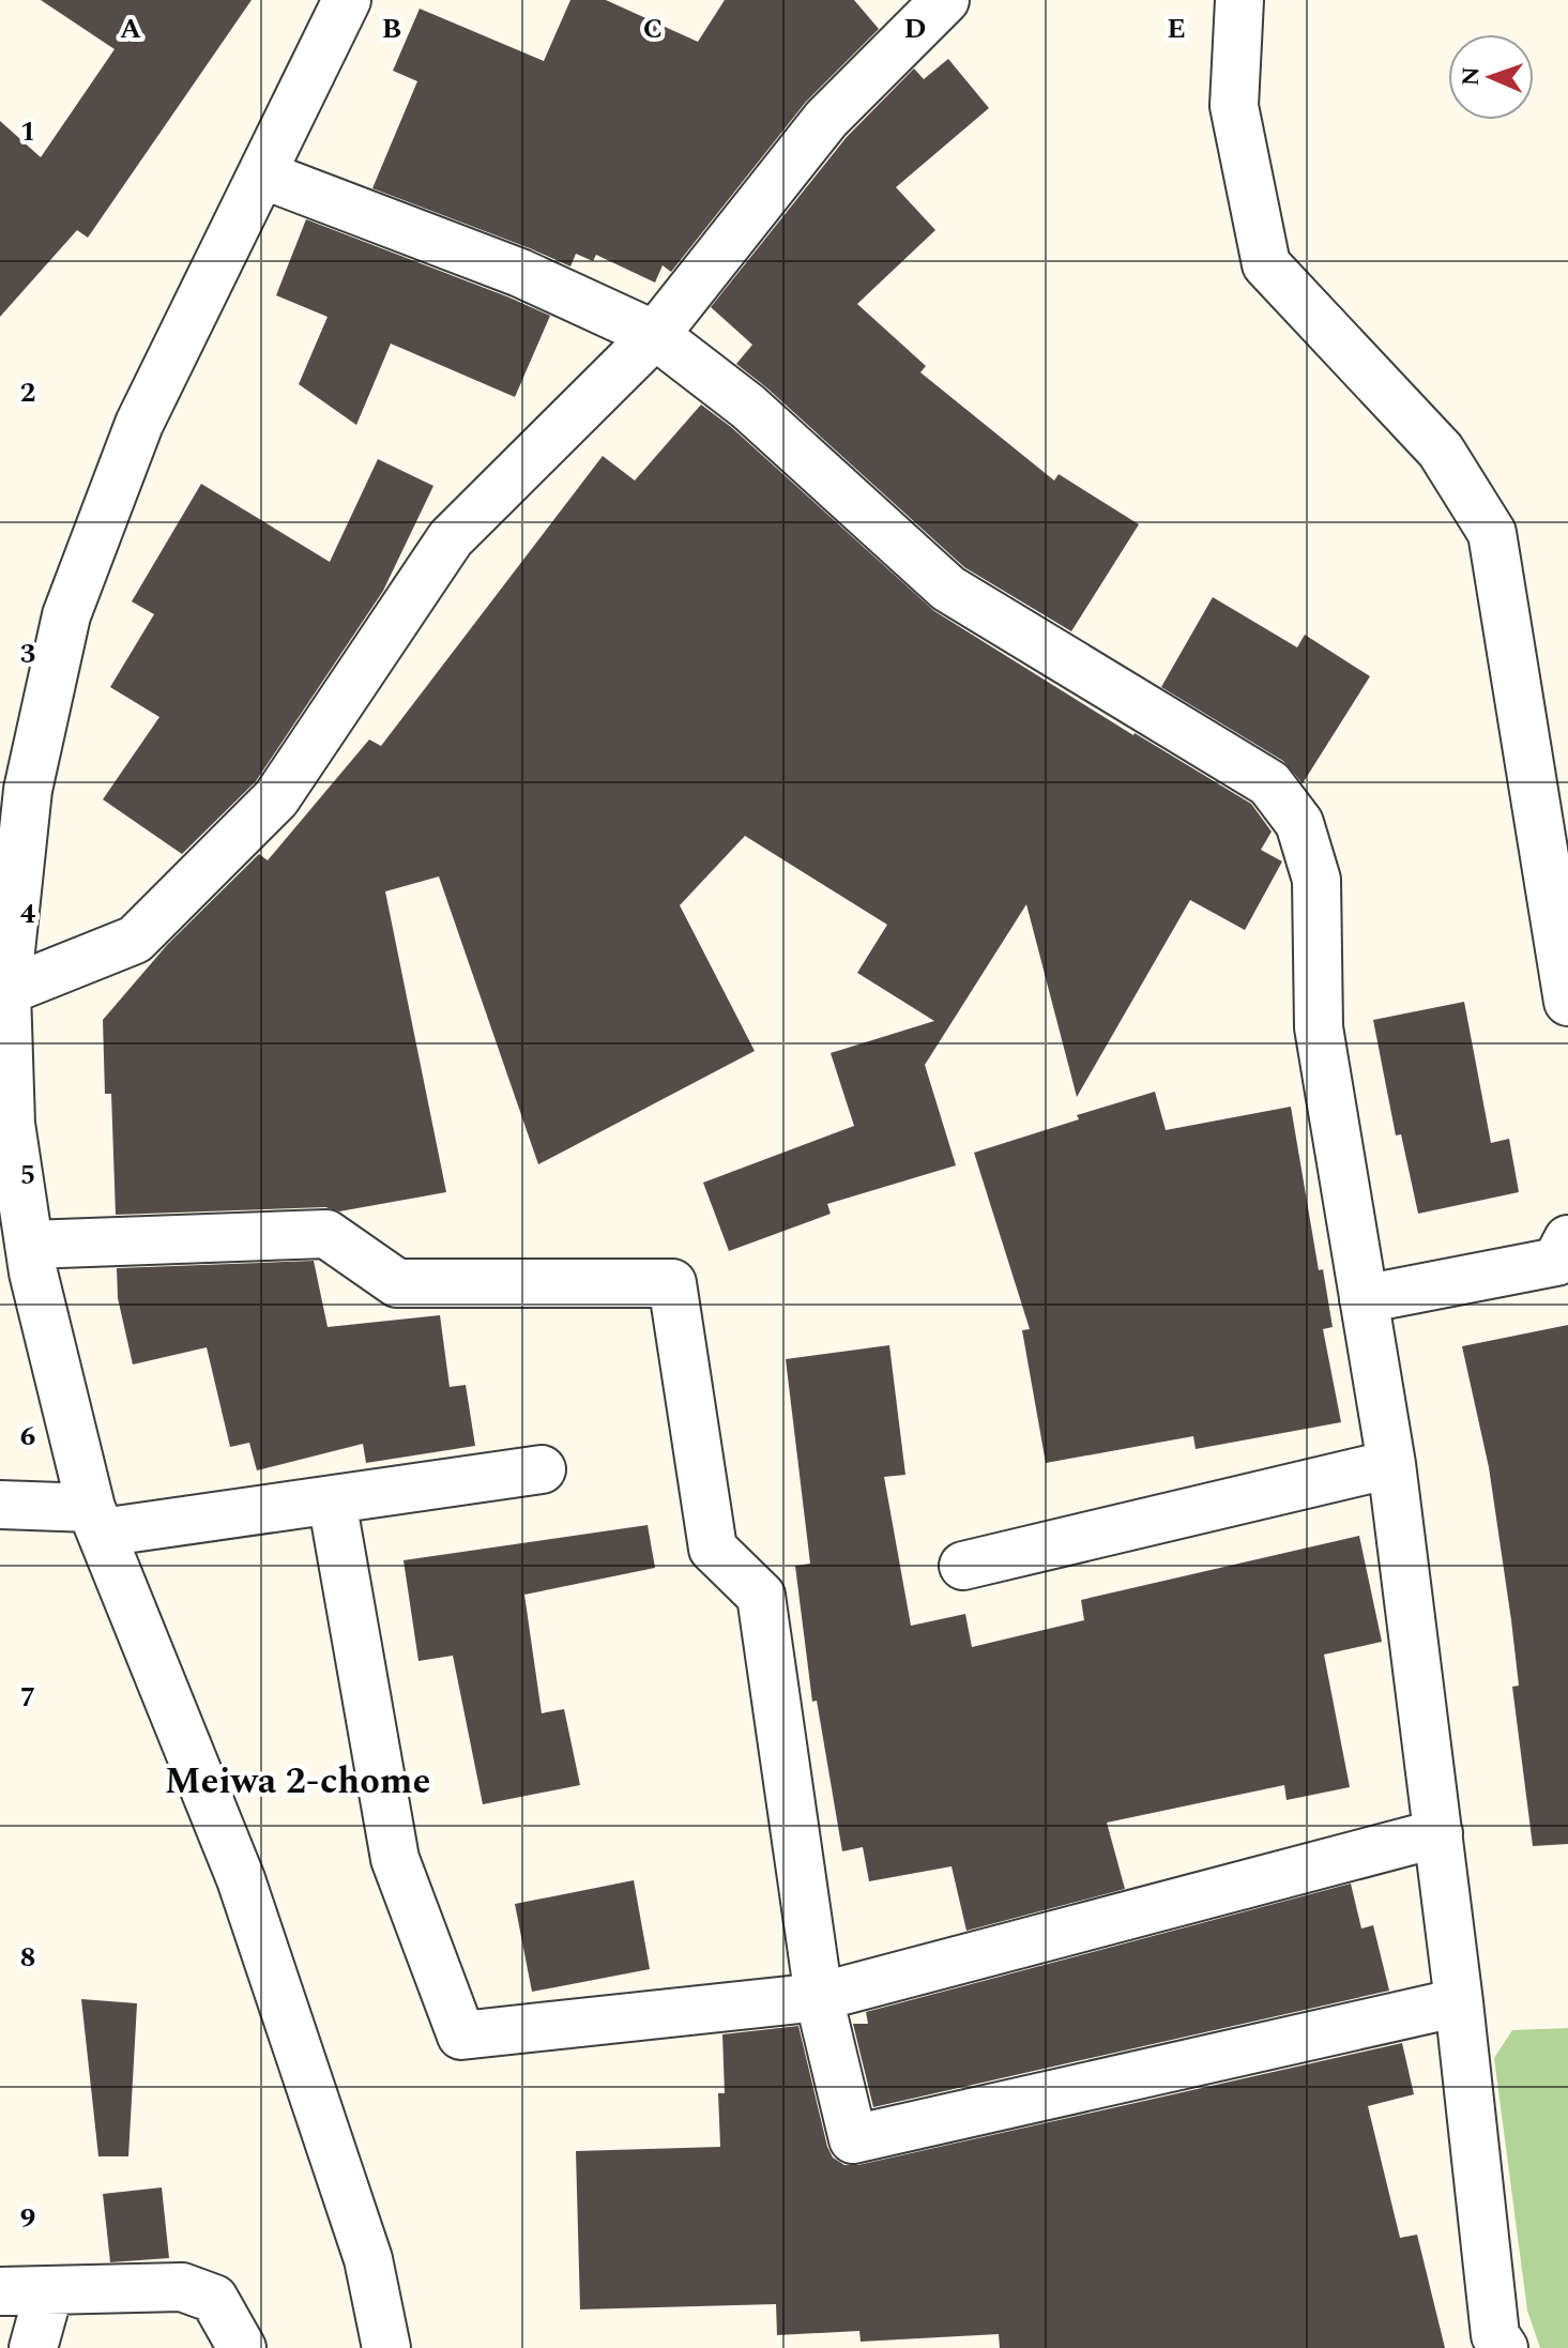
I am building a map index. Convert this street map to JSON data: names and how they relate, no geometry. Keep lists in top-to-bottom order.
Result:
{
  "districts": ["Meiwa 2-chome"],
  "north": "left",
  "grid": {
    "columns": [
      "A",
      "B",
      "C",
      "D",
      "E"
    ],
    "rows": [
      "1",
      "2",
      "3",
      "4",
      "5",
      "6",
      "7",
      "8",
      "9"
    ]
  }
}
